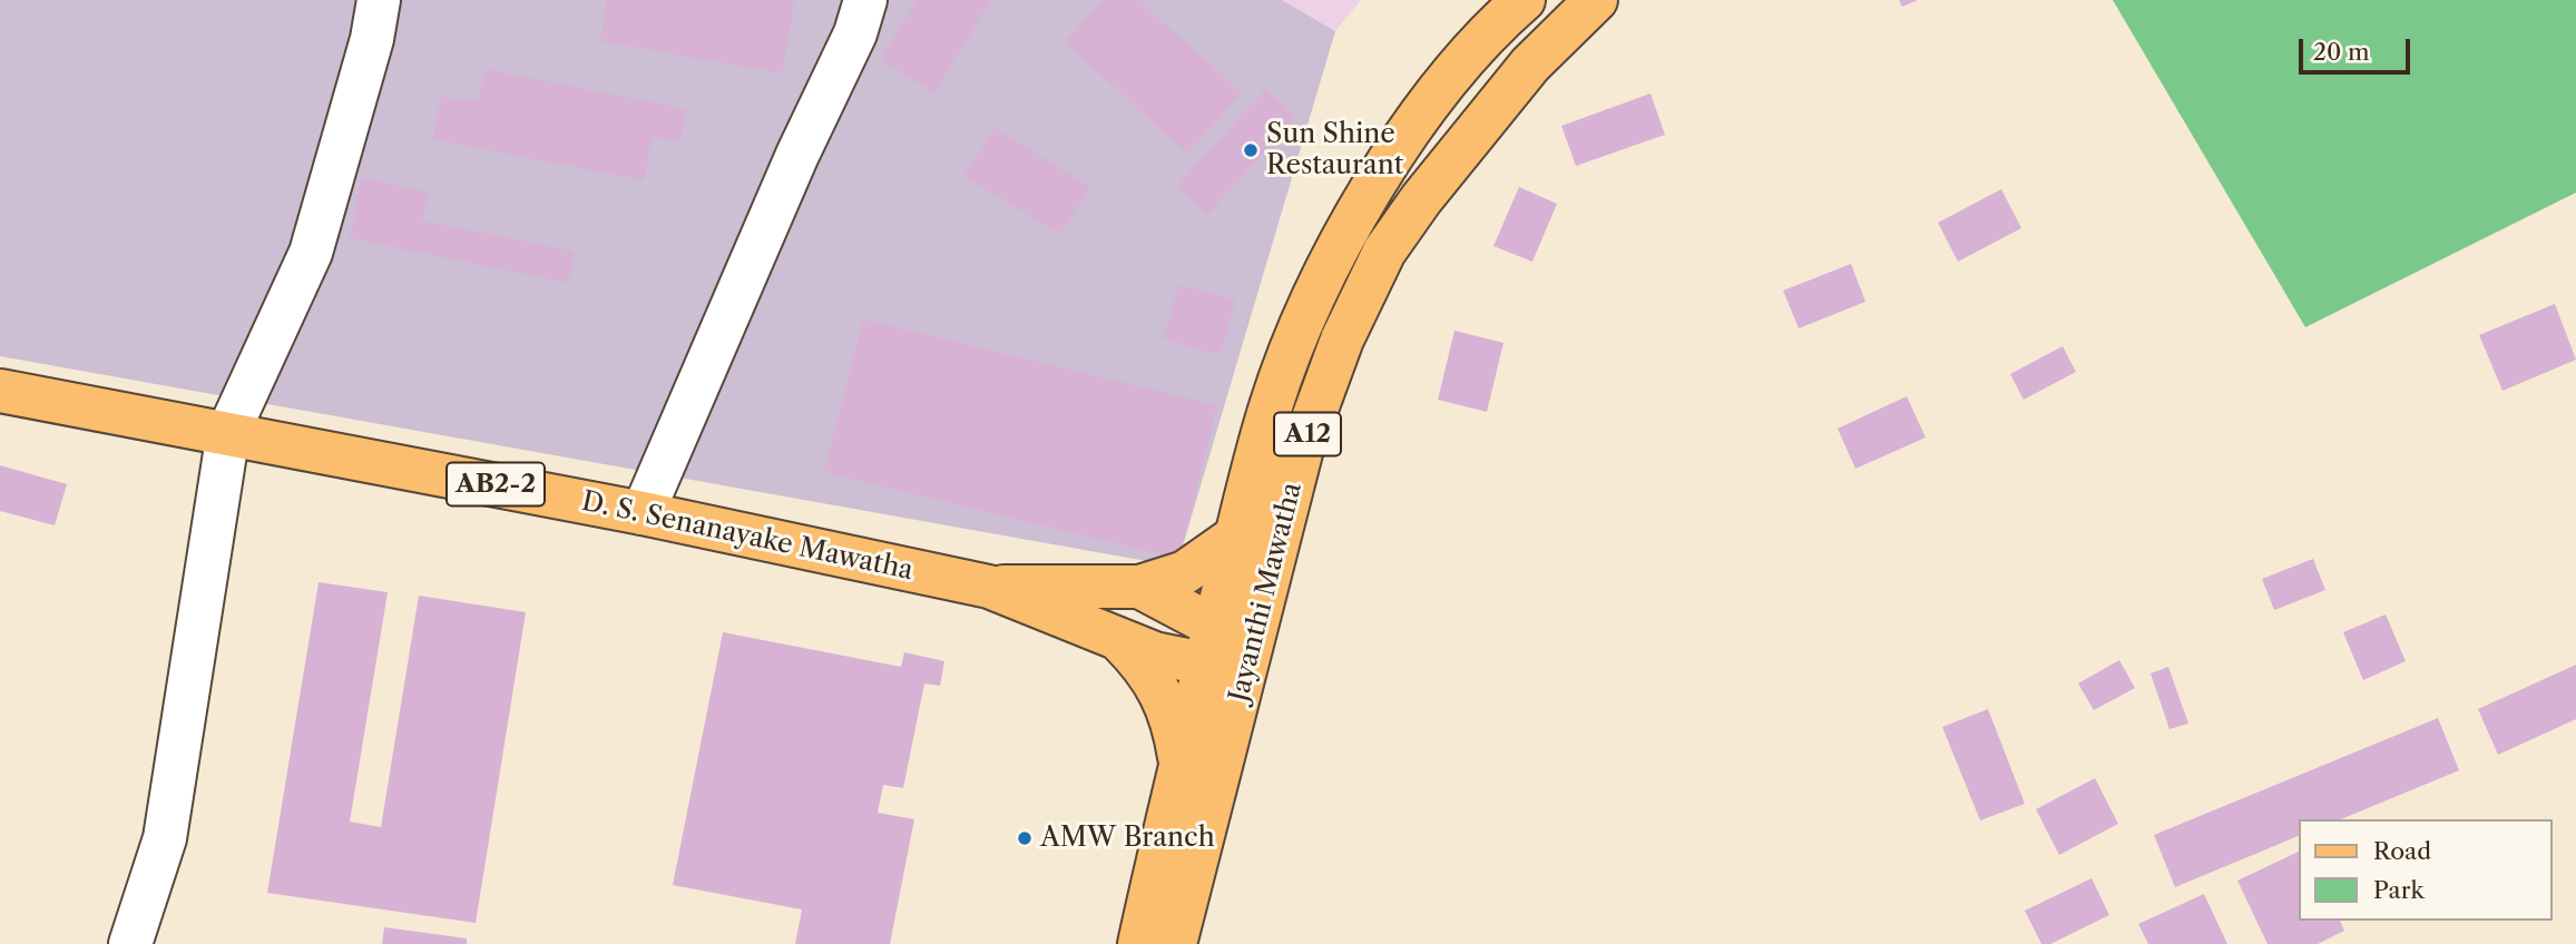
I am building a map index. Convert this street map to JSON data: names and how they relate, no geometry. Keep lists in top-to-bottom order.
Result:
{
  "streets": {
    "main road": [
      "A12",
      "AB2-2",
      "D. S. Senanayake Mawatha",
      "Jayanthi Mawatha"
    ]
  },
  "crossings": [
    ["D. S. Senanayake Mawatha", "Jayanthi Mawatha"]
  ],
  "places": ["Sun Shine Restaurant", "AMW Branch"],
  "legend": ["Road", "Park"],
  "scale_bar": "20 m"
}
